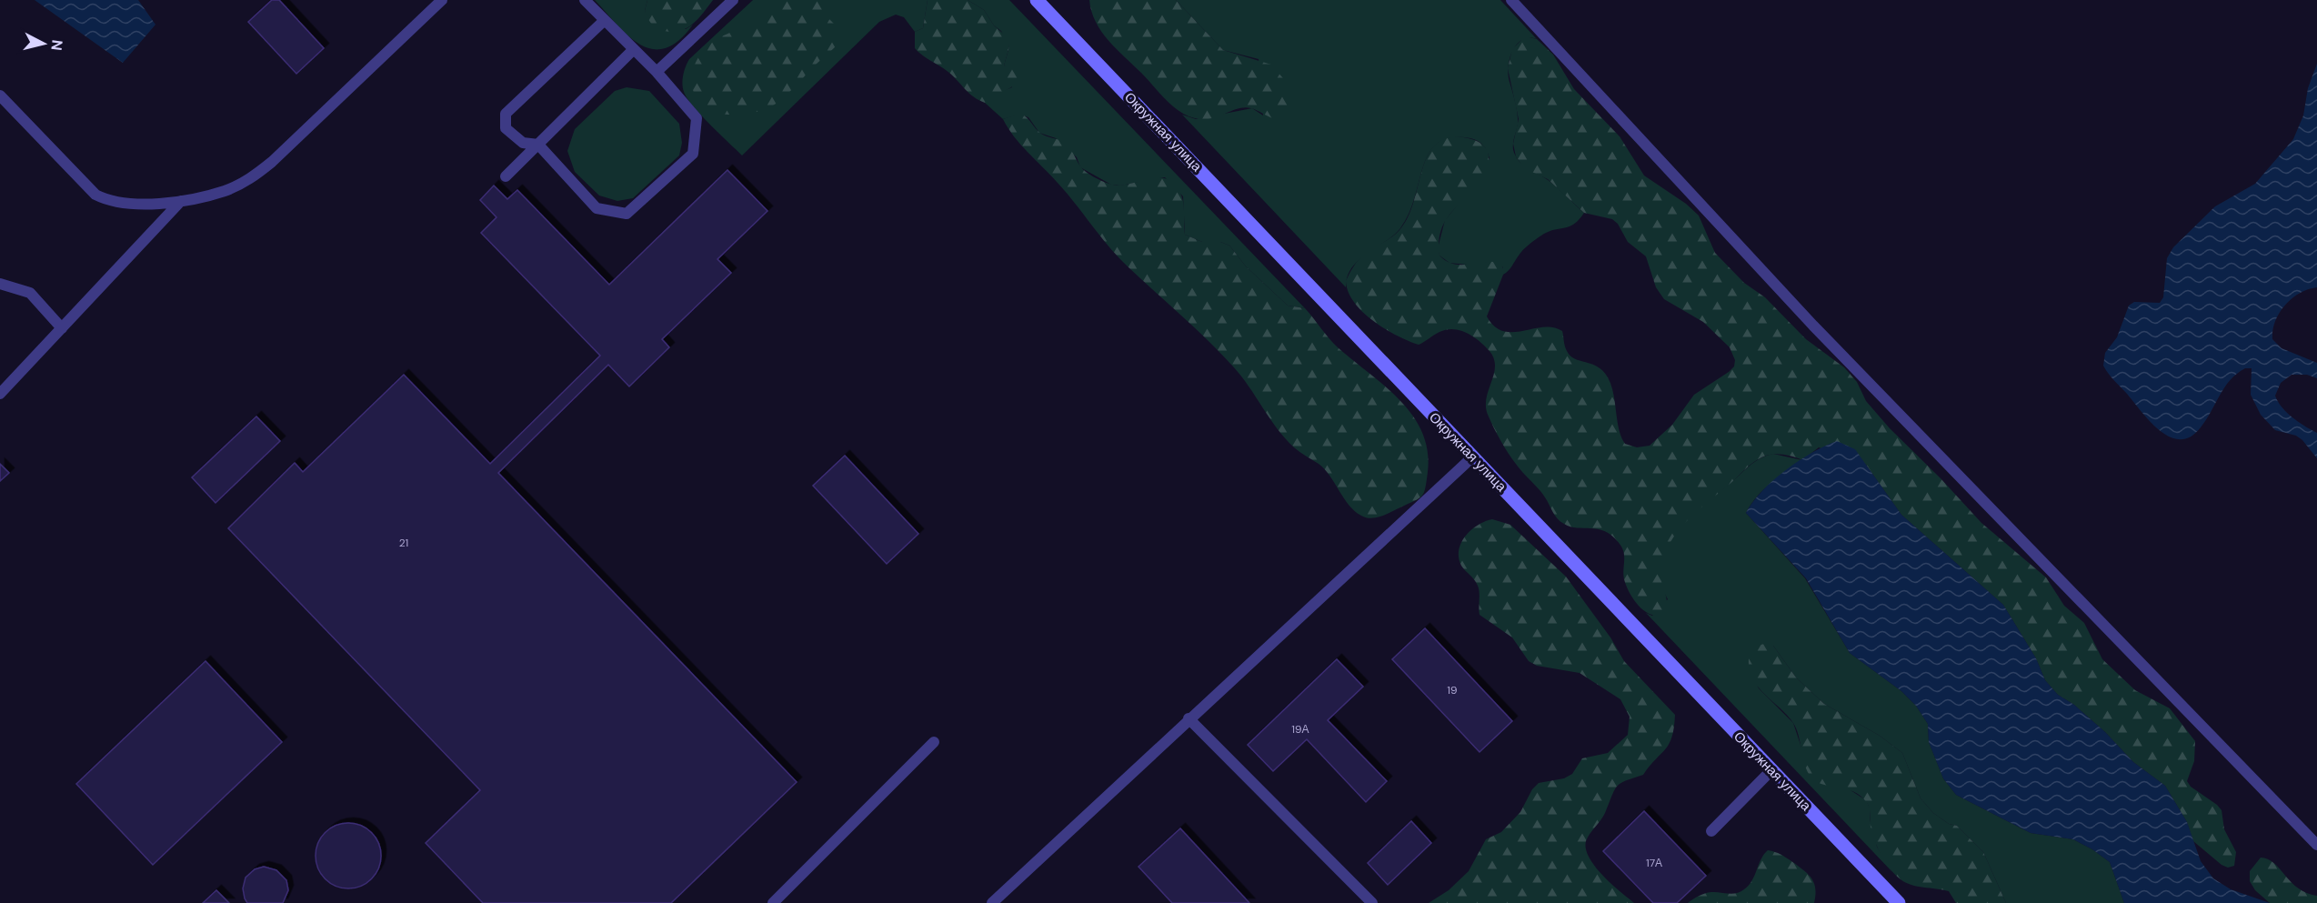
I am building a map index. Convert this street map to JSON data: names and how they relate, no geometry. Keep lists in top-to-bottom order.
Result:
{
  "streets": {
    "main road": ["Окружная улица"]
  },
  "house_numbers": [
    "21",
    "19",
    "19А",
    "17А"
  ],
  "north": "right"
}
